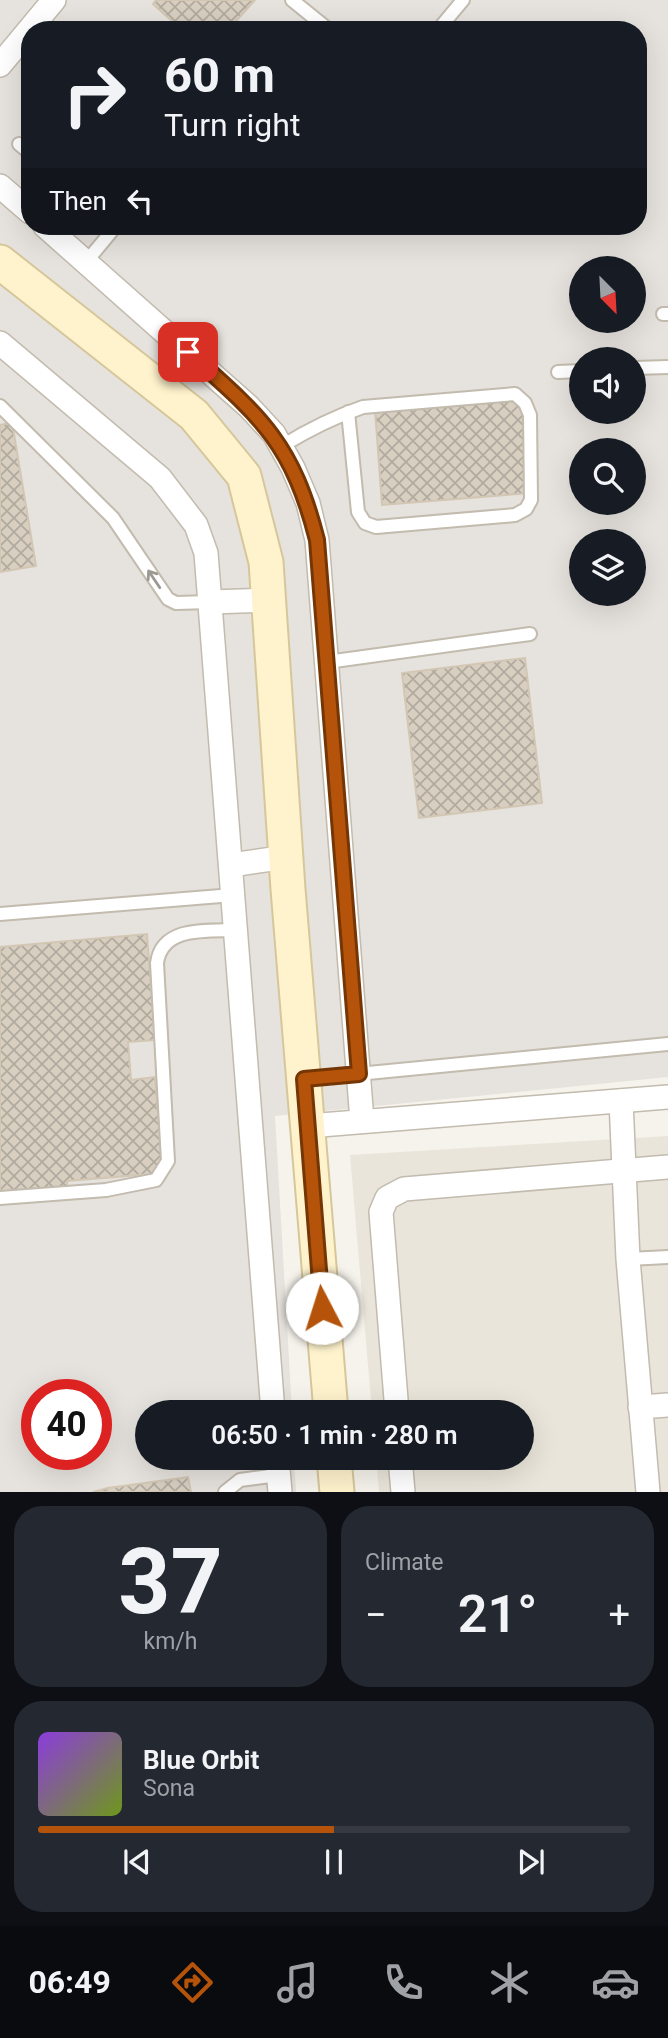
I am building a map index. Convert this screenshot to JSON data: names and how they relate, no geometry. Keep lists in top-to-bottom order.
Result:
{
  "north": "bottom right",
  "page": {
    "turn": ["60 m", "Turn right"],
    "then": "Then",
    "limit": "40",
    "trip": "06:50 · 1 min · 280 m",
    "tile": [
      ["37", "km/h"],
      "Climate"
    ],
    "heat": ["−", "21°", "+"],
    "song": ["Blue Orbit", "Sona"],
    "tabs": "06:49"
  }
}
